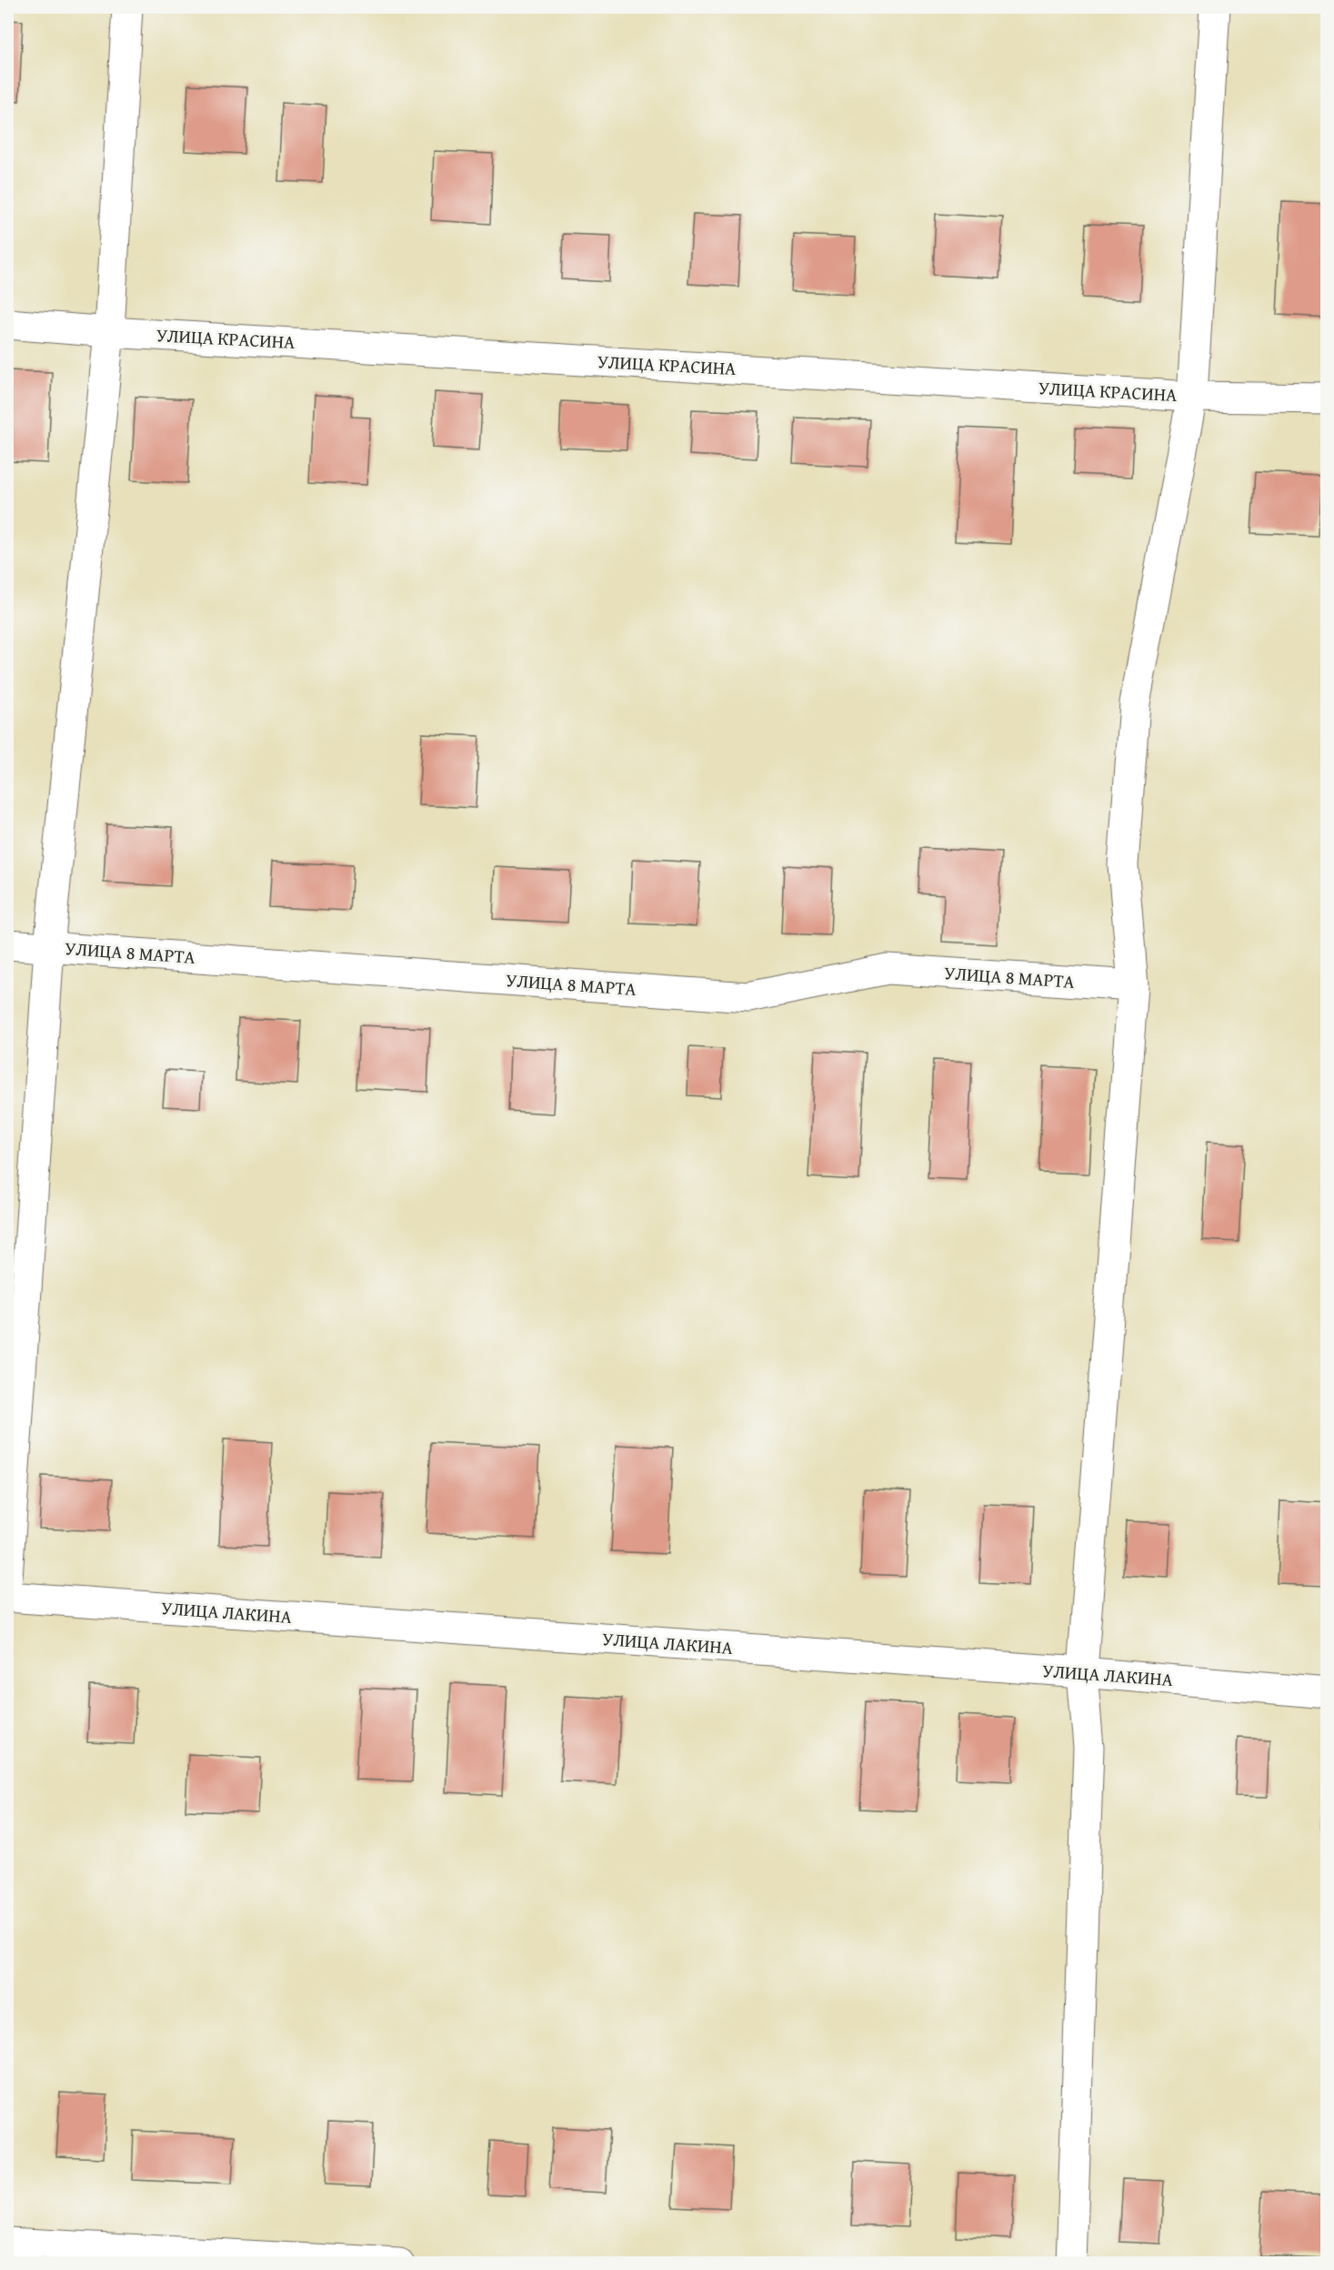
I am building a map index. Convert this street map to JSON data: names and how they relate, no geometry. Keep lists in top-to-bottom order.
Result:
{
  "streets": {
    "street": ["УЛИЦА КРАСИНА", "УЛИЦА 8 МАРТА", "УЛИЦА ЛАКИНА"]
  }
}
